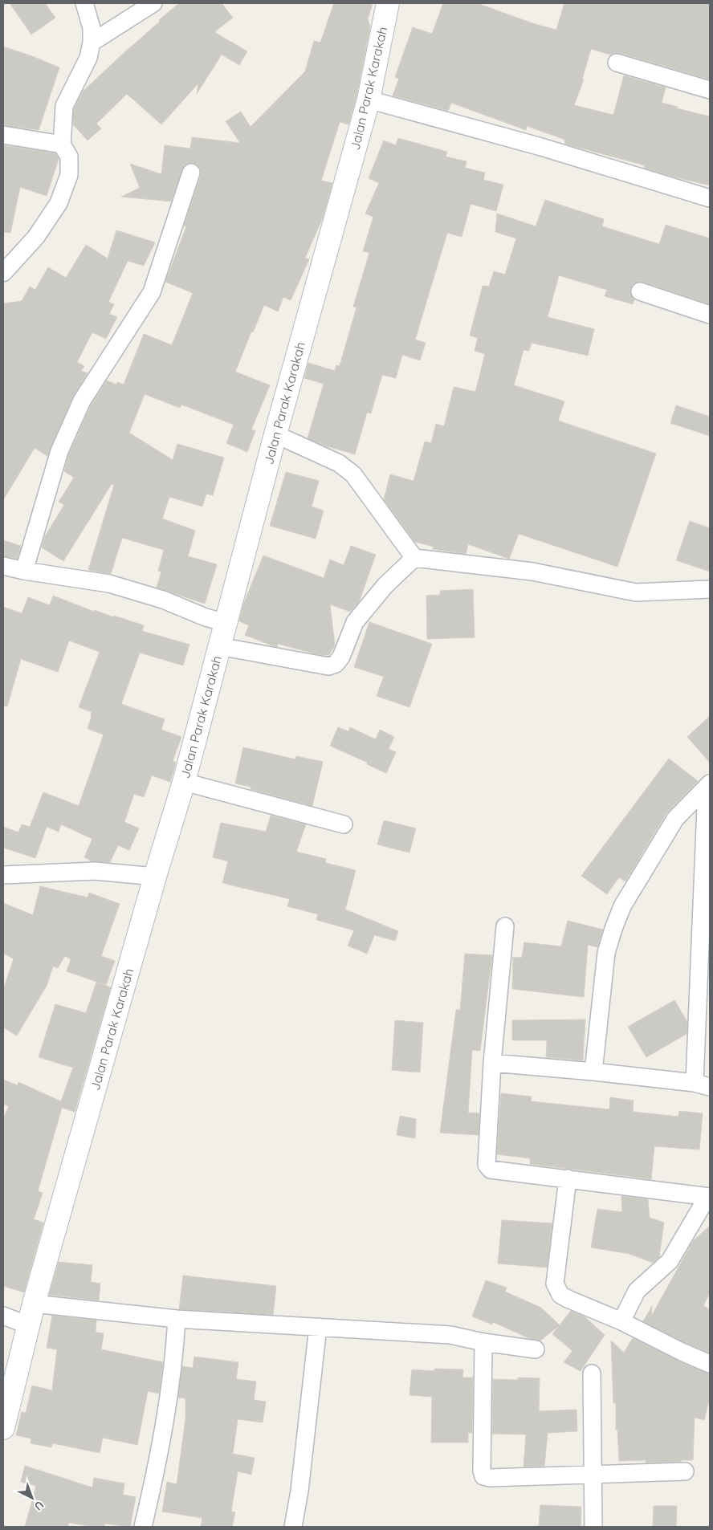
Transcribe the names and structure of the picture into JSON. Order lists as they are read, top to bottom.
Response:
{
  "streets": {
    "street": ["Jalan Parak Karakah"]
  },
  "north": "bottom right"
}
